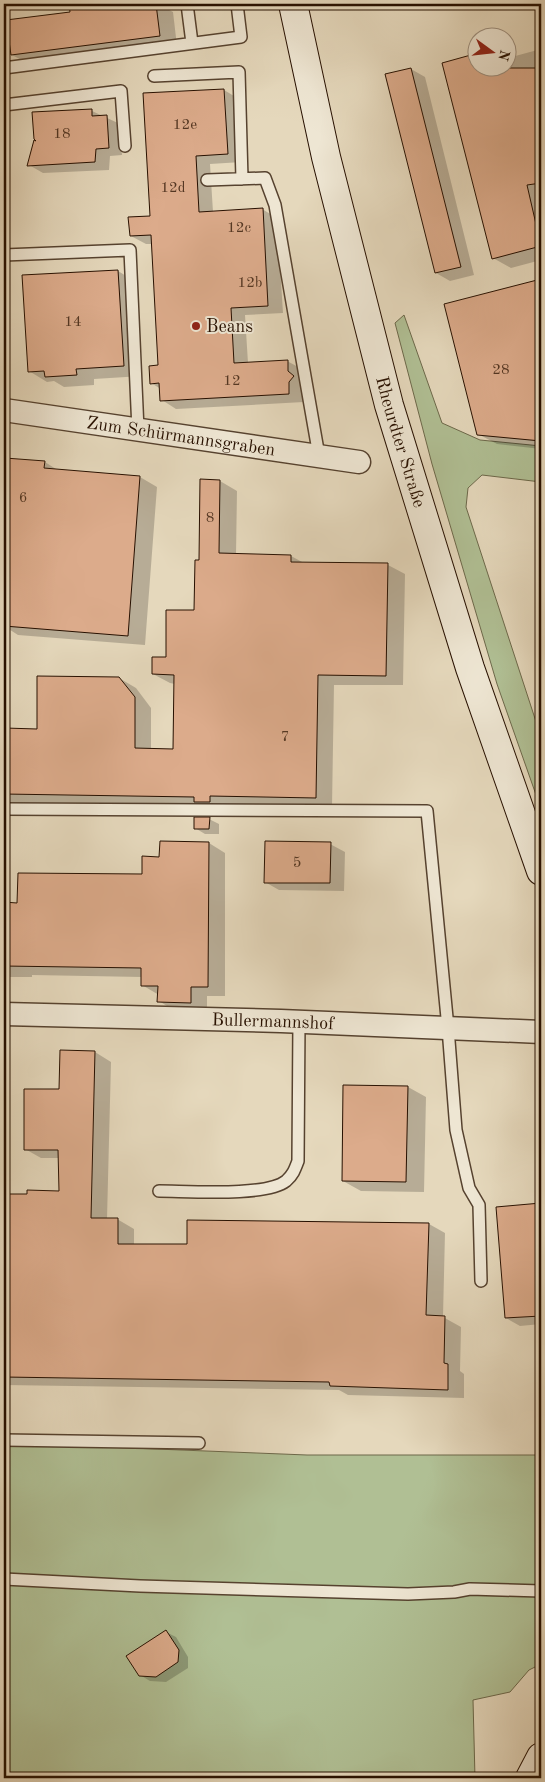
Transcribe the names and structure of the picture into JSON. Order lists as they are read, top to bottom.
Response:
{
  "streets": {
    "main road": ["Rheurdter Straße"],
    "street": ["Zum Schürmannsgraben", "Bullermannshof"]
  },
  "places": ["Beans"],
  "house_numbers": [
    "12e",
    "18",
    "12d",
    "12c",
    "12b",
    "14",
    "28",
    "12",
    "6",
    "8",
    "7",
    "5"
  ],
  "north": "right"
}
